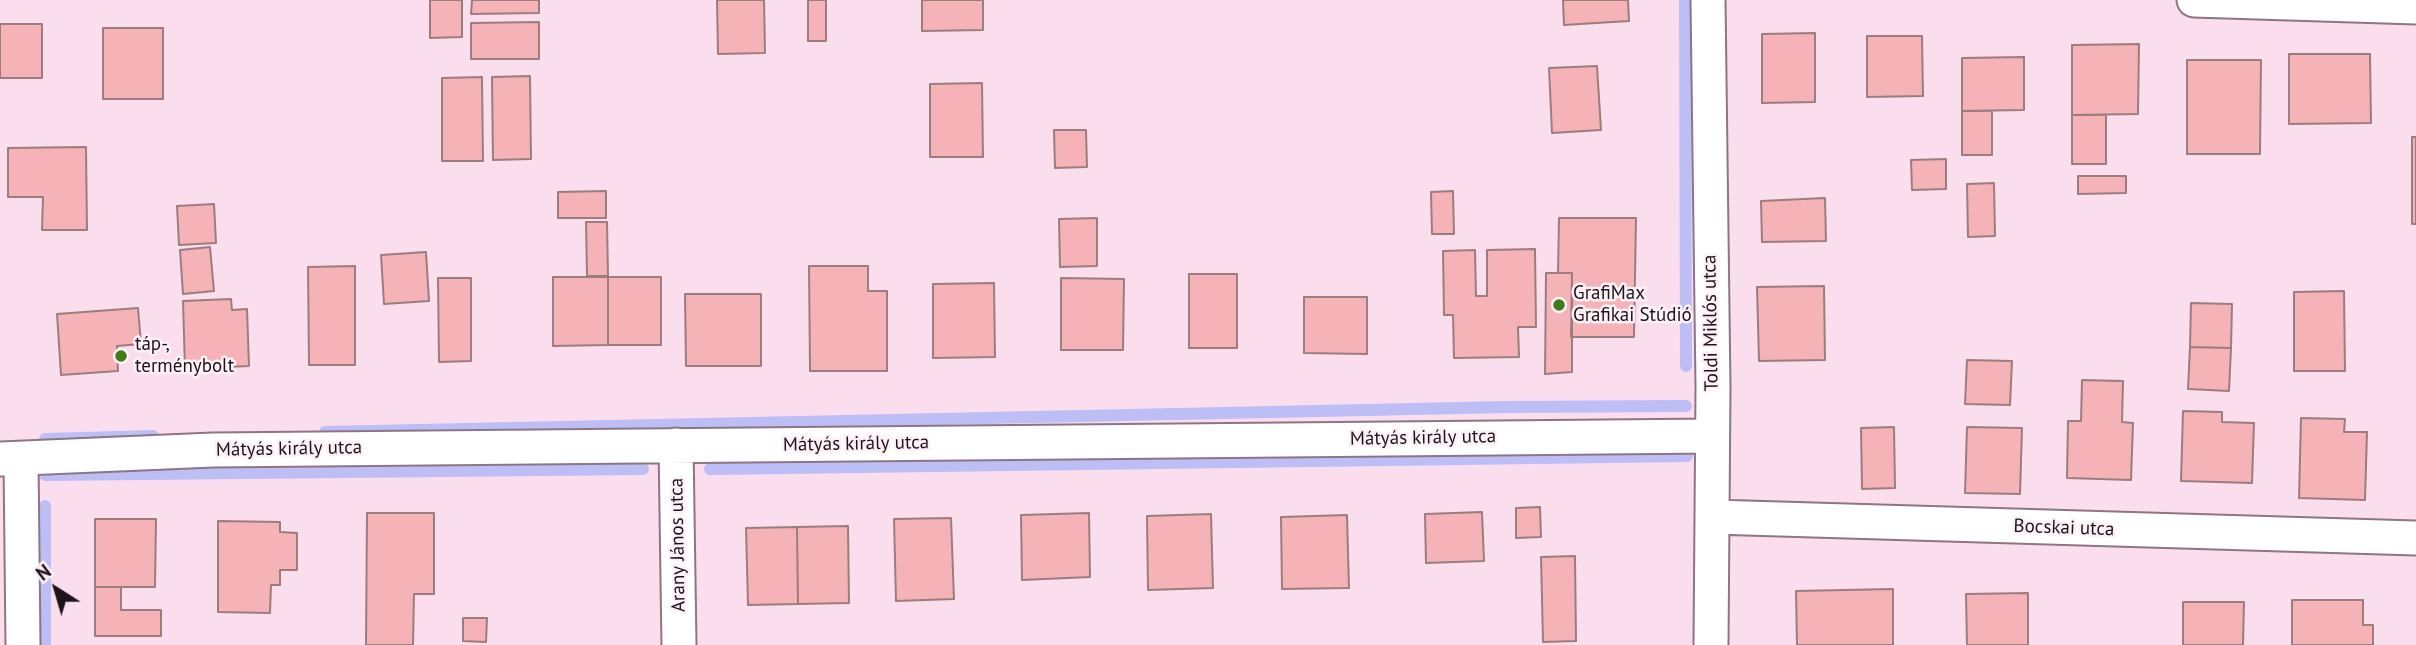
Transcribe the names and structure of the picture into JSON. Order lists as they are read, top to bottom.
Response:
{
  "streets": {
    "street": [
      "Toldi Miklós utca",
      "Mátyás király utca",
      "Bocskai utca",
      "Arany János utca"
    ]
  },
  "crossings": [
    ["Toldi Miklós utca", "Mátyás király utca"],
    ["Toldi Miklós utca", "Bocskai utca"],
    ["Mátyás király utca", "Arany János utca"]
  ],
  "places": ["GrafiMax Grafikai Stúdió", "táp-, terménybolt"],
  "north": "top left"
}
